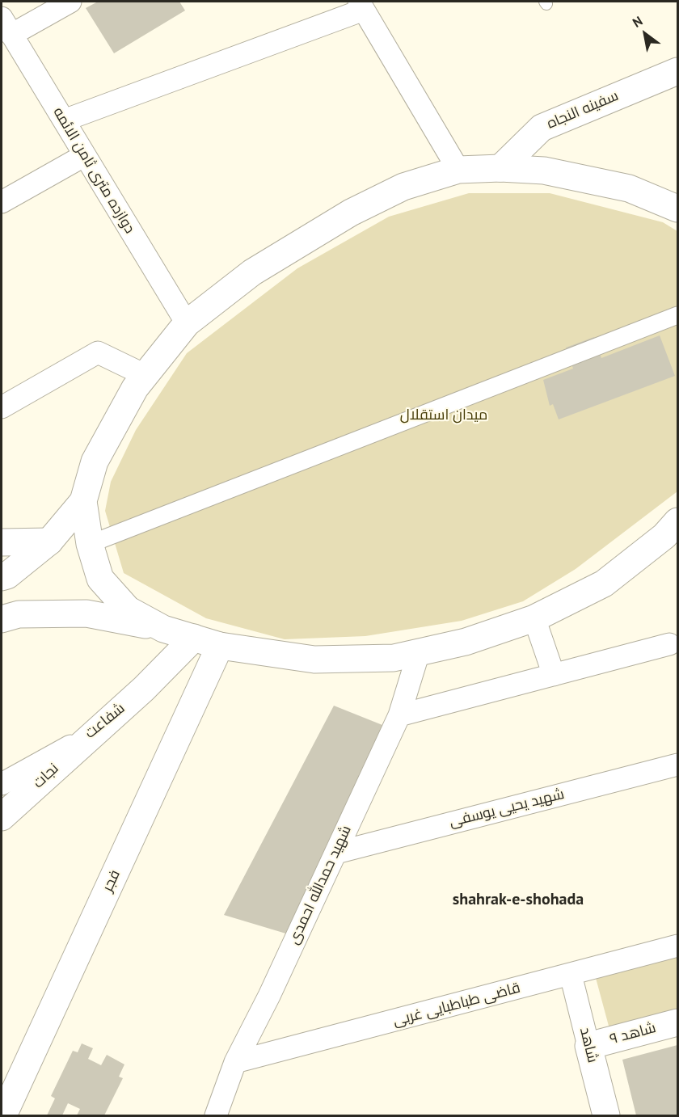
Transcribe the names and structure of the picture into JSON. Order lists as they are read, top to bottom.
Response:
{
  "streets": {
    "main road": [
      "سفینه النجاه",
      "شفاعت",
      "نجات",
      "فجر",
      "شاهد ۹",
      "شاهد"
    ],
    "street": [
      "دوازده متری ثامن الائمه",
      "شهید یحیی یوسفی",
      "شهید حمدالله احمدی",
      "قاضی طباطبایی غربی"
    ]
  },
  "crossings": [
    ["شفاعت", "نجات"],
    ["شهید یحیی یوسفی", "شهید حمدالله احمدی"],
    ["شهید حمدالله احمدی", "قاضی طباطبایی غربی"],
    ["قاضی طباطبایی غربی", "شاهد"],
    ["شاهد ۹", "شاهد"]
  ],
  "districts": ["shahrak-e-shohada"],
  "parks": ["میدان استقلال"],
  "north": "top left"
}
